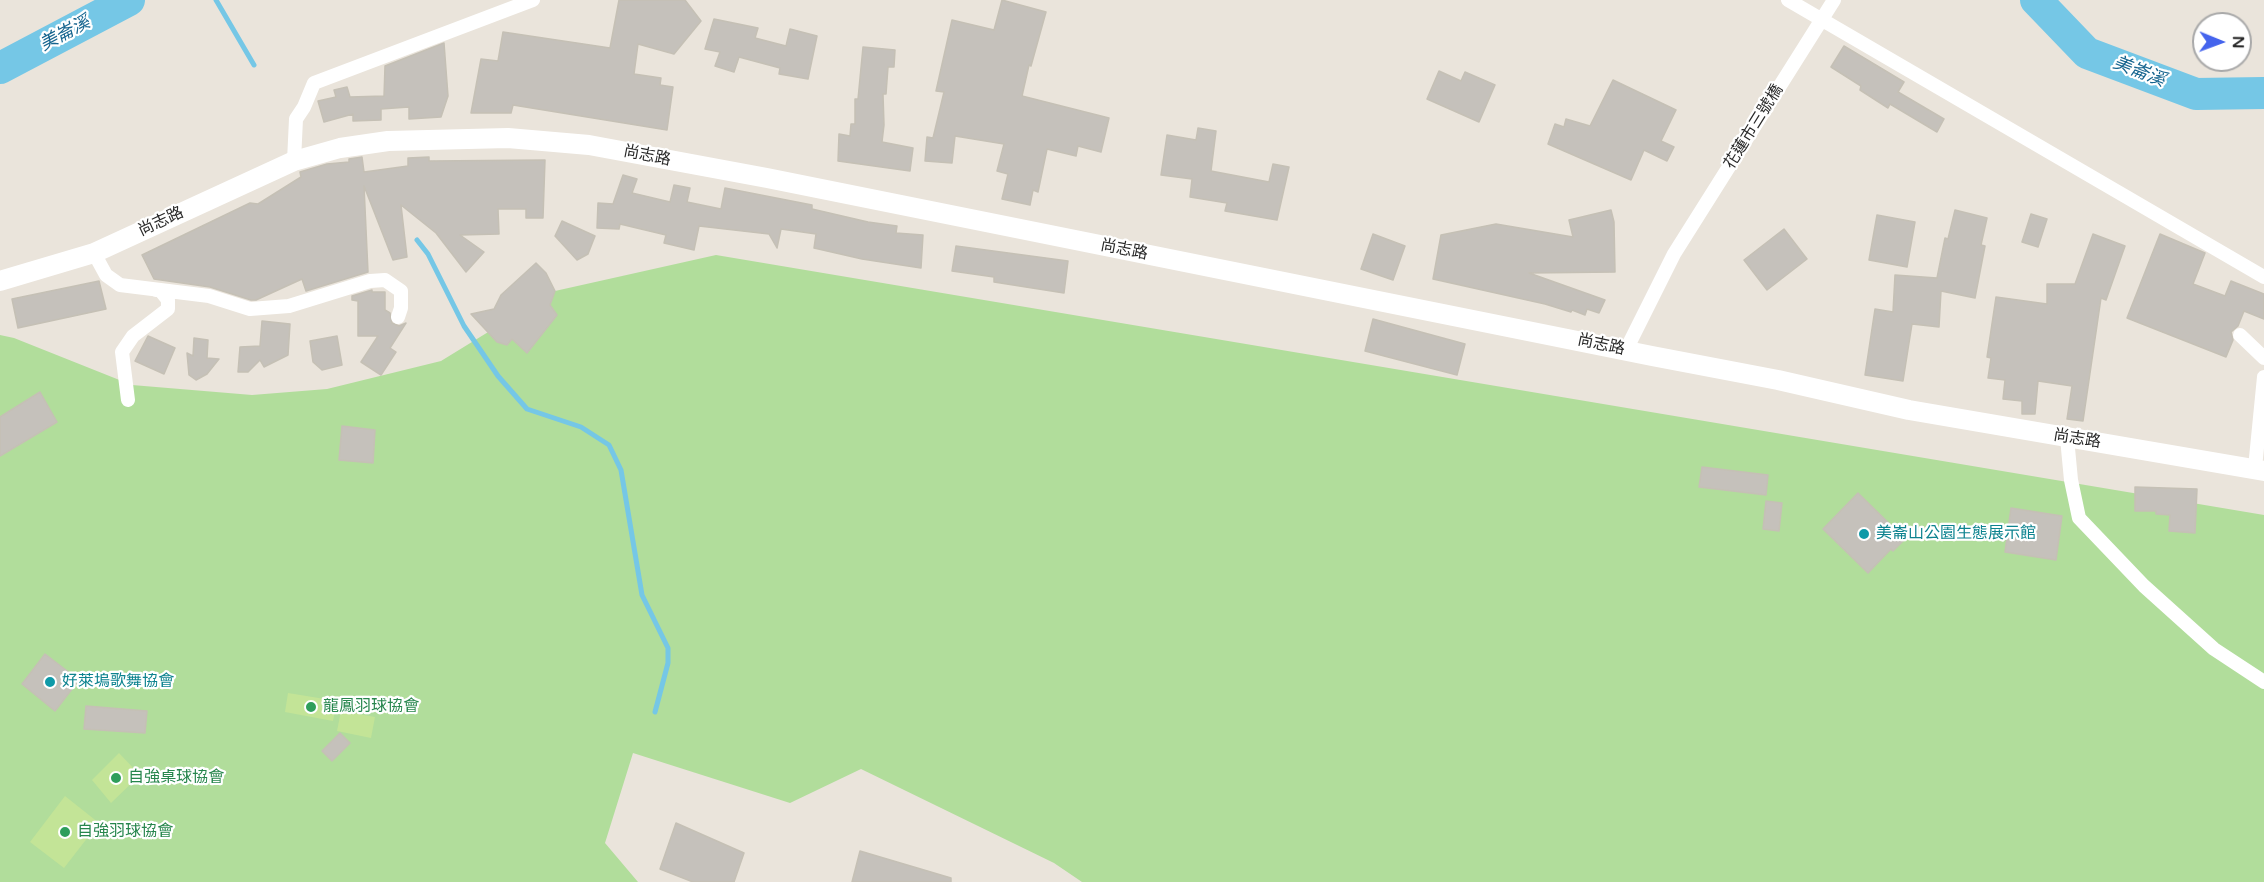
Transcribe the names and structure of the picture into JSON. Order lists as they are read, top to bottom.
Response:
{
  "streets": {
    "street": ["花蓮市三號橋", "尚志路"]
  },
  "crossings": [
    ["花蓮市三號橋", "尚志路"]
  ],
  "water": ["美崙溪"],
  "places": [
    "美崙山公園生態展示館",
    "好萊塢歌舞協會",
    "龍鳳羽球協會",
    "自強桌球協會",
    "自強羽球協會"
  ],
  "north": "right"
}
